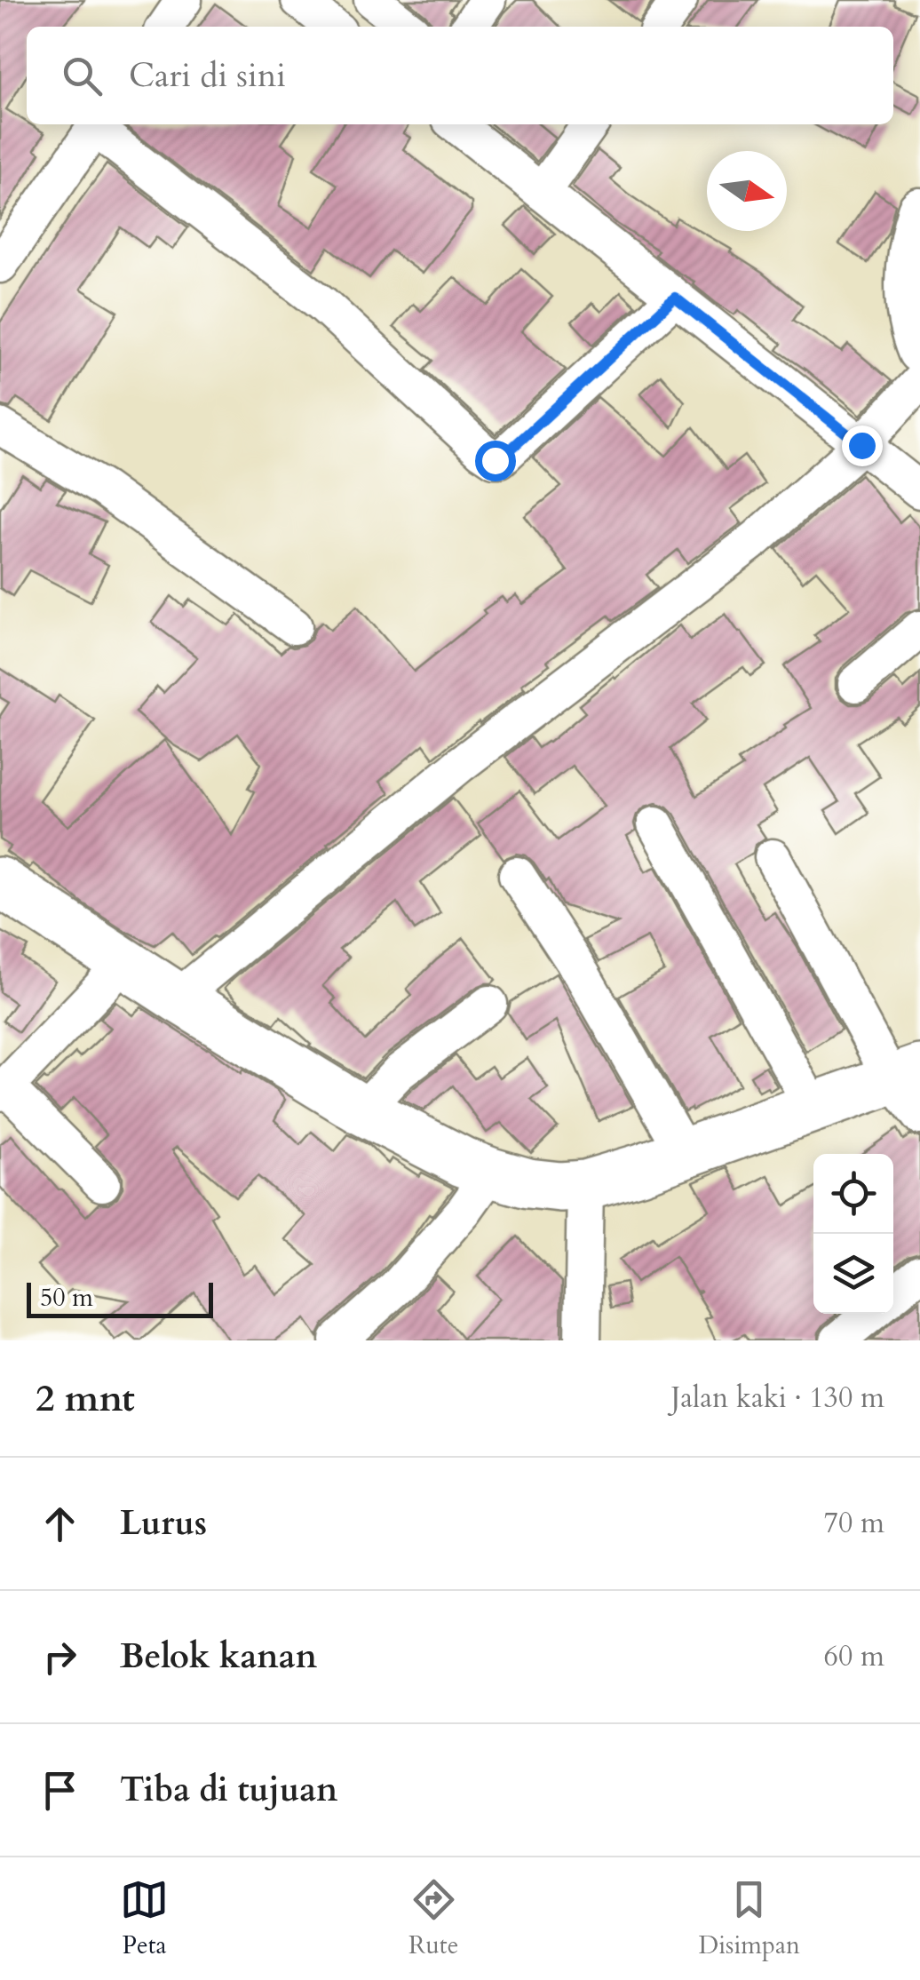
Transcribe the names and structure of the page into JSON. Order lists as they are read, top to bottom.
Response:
{
  "scale_bar": "50 m",
  "north": "right",
  "page": {
    "search": "Cari di sini",
    "scale": "50 m",
    "heading": ["2 mnt", "Jalan kaki · 130 m"],
    "list": [
      ["Lurus", "70 m"],
      ["Belok kanan", "60 m"],
      "Tiba di tujuan"
    ],
    "nav": ["Peta", "Rute", "Disimpan"]
  }
}
